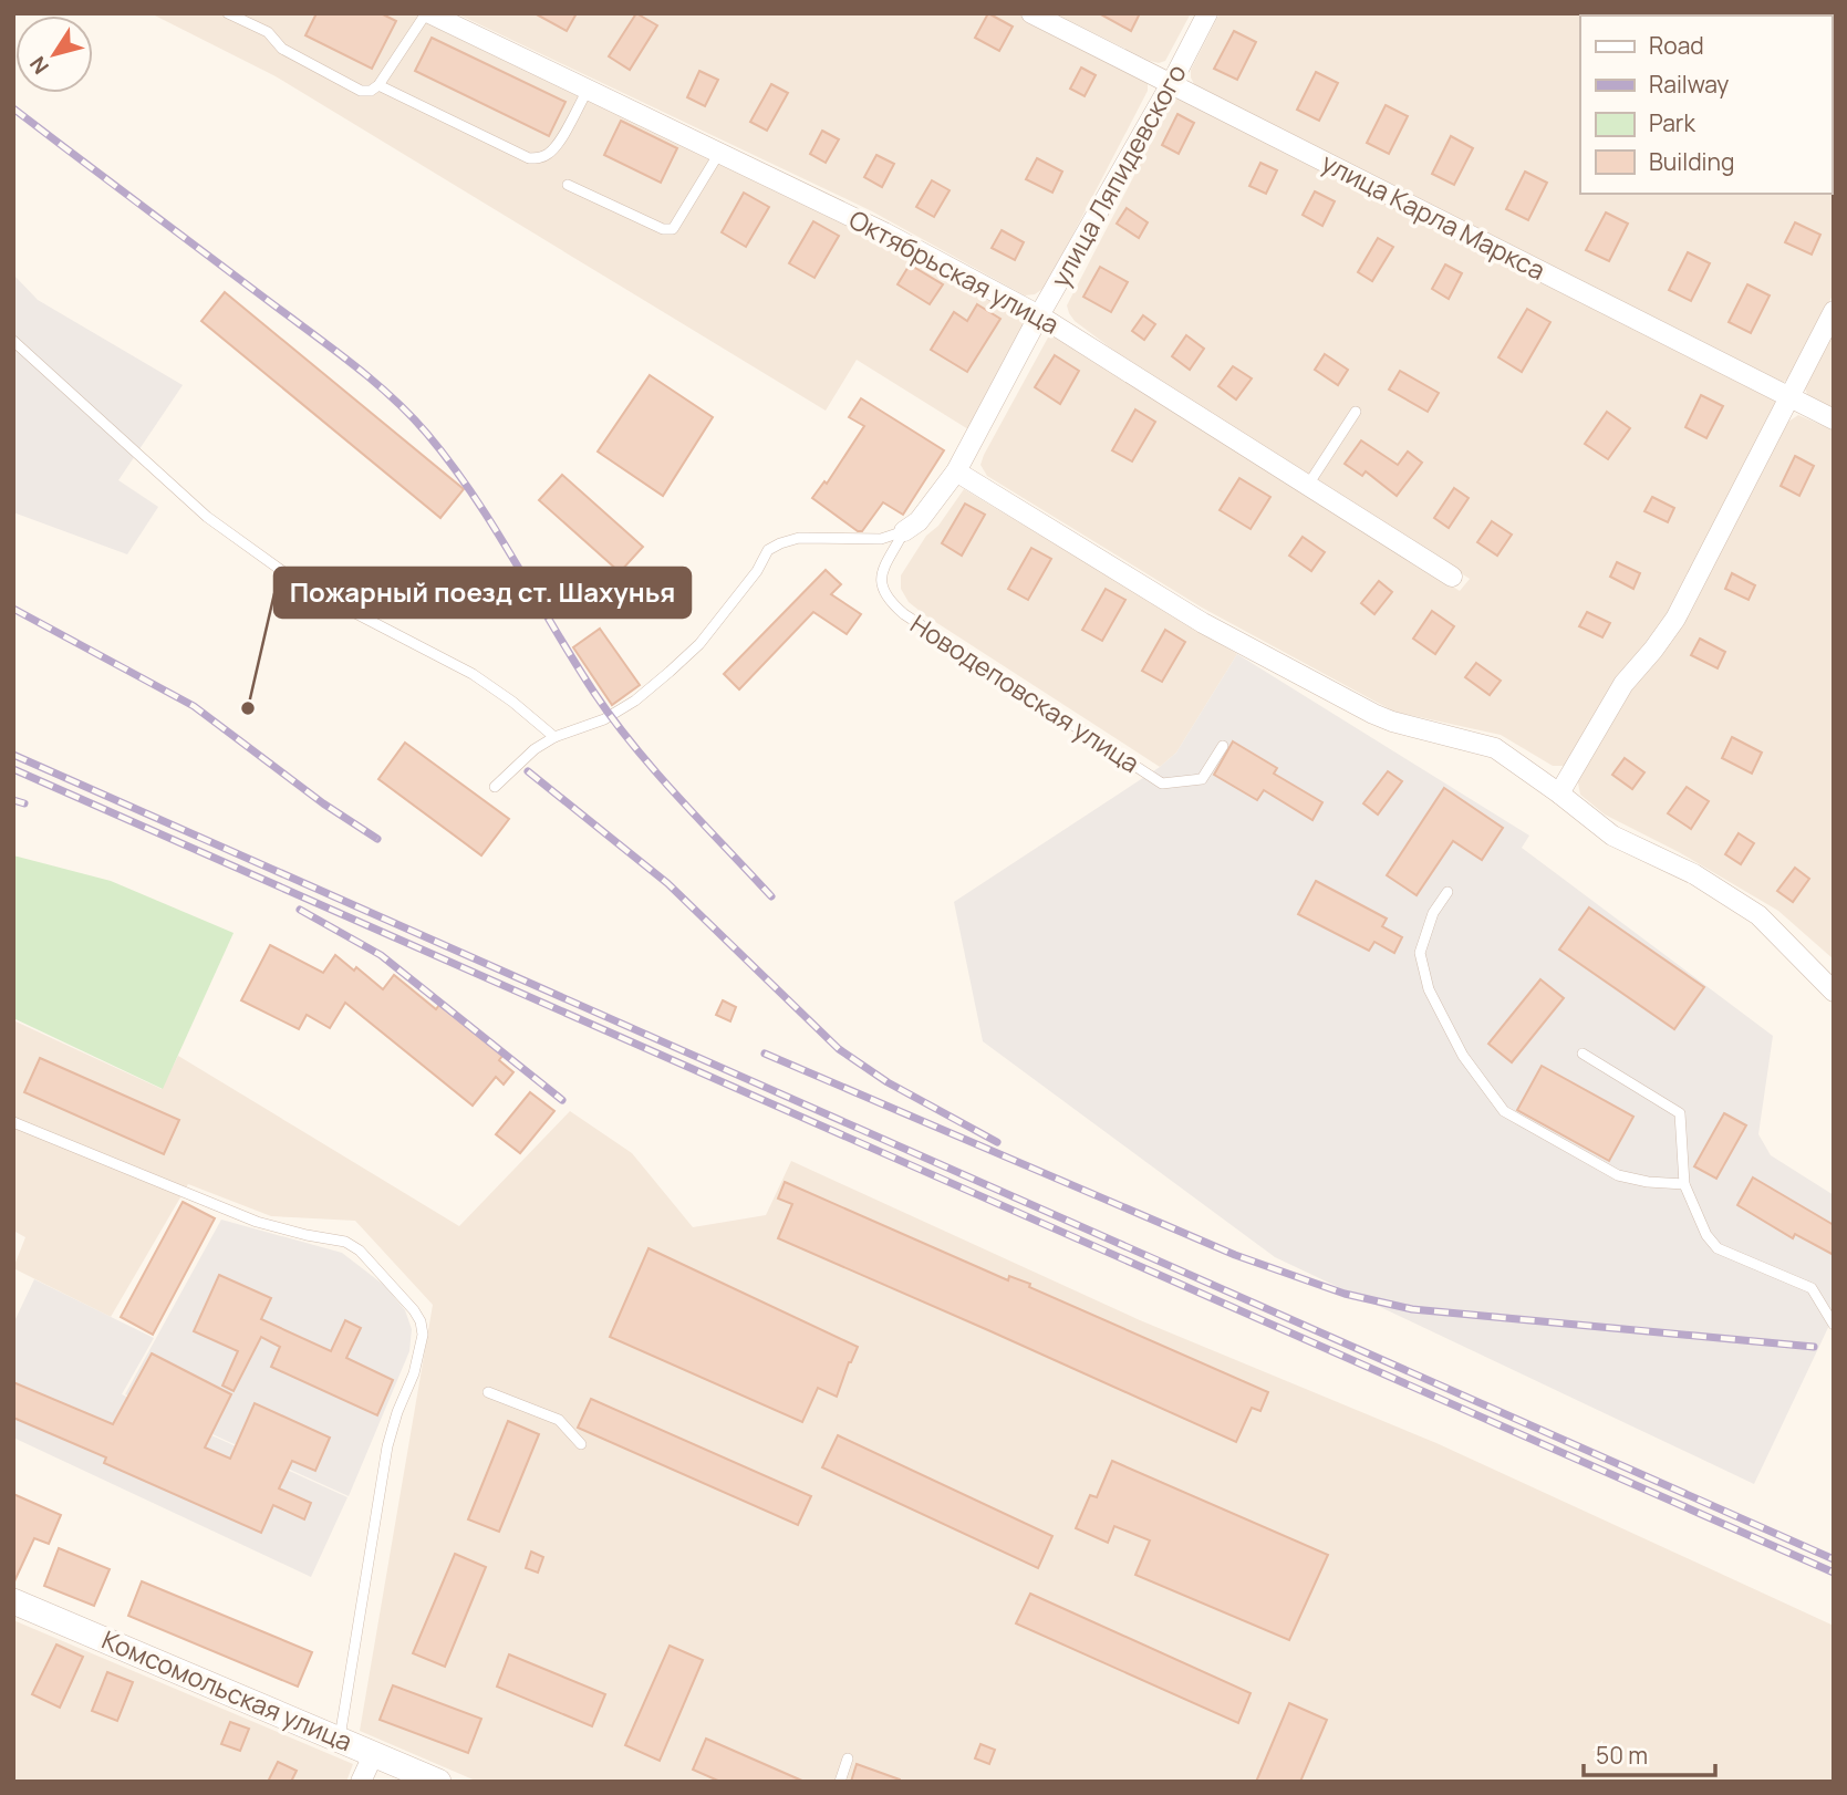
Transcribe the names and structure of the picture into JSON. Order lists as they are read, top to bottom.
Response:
{
  "streets": {
    "street": [
      "улица Ляпидевского",
      "улица Карла Маркса",
      "Октябрьская улица",
      "Комсомольская улица"
    ],
    "lane": ["Новодеповская улица"]
  },
  "crossings": [
    ["улица Ляпидевского", "улица Карла Маркса"],
    ["улица Ляпидевского", "Октябрьская улица"],
    ["улица Ляпидевского", "Новодеповская улица"]
  ],
  "places": ["Пожарный поезд ст. Шахунья"],
  "legend": [
    "Road",
    "Railway",
    "Park",
    "Building"
  ],
  "scale_bar": "50 m",
  "north": "bottom left"
}
